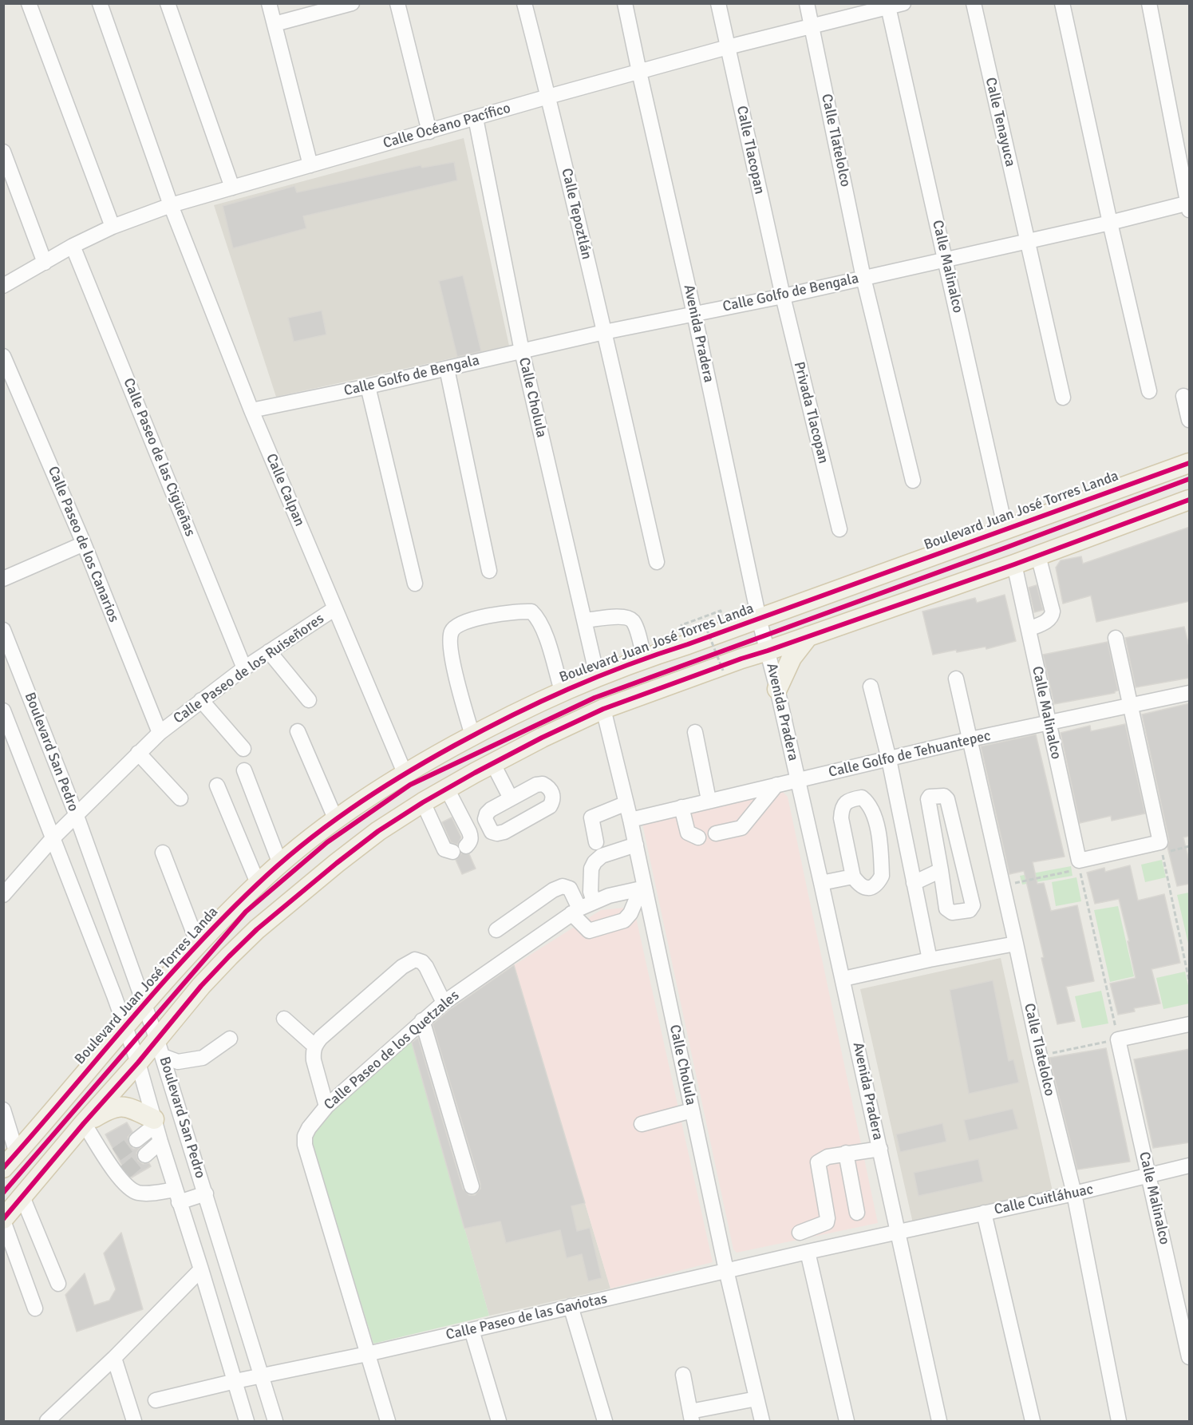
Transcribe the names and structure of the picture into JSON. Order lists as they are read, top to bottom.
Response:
{
  "streets": {
    "main road": ["Boulevard Juan José Torres Landa"],
    "street": [
      "Calle Tenayuca",
      "Calle Océano Pacífico",
      "Calle Tlatelolco",
      "Calle Tlacopan",
      "Calle Tepoztlán",
      "Calle Malinalco",
      "Calle Golfo de Bengala",
      "Avenida Pradera",
      "Calle Cholula",
      "Privada Tlacopan",
      "Calle Paseo de las Cigüeñas",
      "Calle Calpan",
      "Calle Paseo de los Canarios",
      "Calle Paseo de los Ruiseñores",
      "Boulevard San Pedro",
      "Calle Golfo de Tehuantepec",
      "Calle Paseo de los Quetzales",
      "Calle Cuitláhuac",
      "Calle Paseo de las Gaviotas"
    ]
  },
  "crossings": [
    ["Calle Tenayuca", "Calle Golfo de Bengala"],
    ["Calle Océano Pacífico", "Calle Tlatelolco"],
    ["Calle Océano Pacífico", "Calle Tlacopan"],
    ["Calle Océano Pacífico", "Calle Tepoztlán"],
    ["Calle Océano Pacífico", "Calle Malinalco"],
    ["Calle Océano Pacífico", "Avenida Pradera"],
    ["Calle Océano Pacífico", "Calle Cholula"],
    ["Calle Océano Pacífico", "Calle Paseo de las Cigüeñas"],
    ["Calle Océano Pacífico", "Calle Calpan"],
    ["Calle Tlatelolco", "Calle Golfo de Bengala"],
    ["Calle Tlatelolco", "Calle Golfo de Tehuantepec"],
    ["Calle Tlatelolco", "Calle Cuitláhuac"],
    ["Calle Tlacopan", "Calle Golfo de Bengala"],
    ["Calle Tlacopan", "Privada Tlacopan"],
    ["Calle Tepoztlán", "Calle Golfo de Bengala"],
    ["Calle Malinalco", "Calle Golfo de Bengala"],
    ["Calle Malinalco", "Boulevard Juan José Torres Landa"],
    ["Calle Malinalco", "Calle Golfo de Tehuantepec"],
    ["Calle Malinalco", "Calle Cuitláhuac"],
    ["Calle Golfo de Bengala", "Avenida Pradera"],
    ["Calle Golfo de Bengala", "Calle Cholula"],
    ["Calle Golfo de Bengala", "Privada Tlacopan"],
    ["Calle Golfo de Bengala", "Calle Calpan"],
    ["Avenida Pradera", "Boulevard Juan José Torres Landa"],
    ["Avenida Pradera", "Calle Golfo de Tehuantepec"],
    ["Avenida Pradera", "Calle Cuitláhuac"],
    ["Avenida Pradera", "Calle Paseo de las Gaviotas"],
    ["Calle Cholula", "Boulevard Juan José Torres Landa"],
    ["Calle Cholula", "Calle Golfo de Tehuantepec"],
    ["Calle Cholula", "Calle Paseo de los Quetzales"],
    ["Calle Cholula", "Calle Paseo de las Gaviotas"],
    ["Calle Paseo de las Cigüeñas", "Calle Paseo de los Ruiseñores"],
    ["Calle Calpan", "Boulevard Juan José Torres Landa"],
    ["Calle Calpan", "Calle Paseo de los Ruiseñores"],
    ["Boulevard Juan José Torres Landa", "Boulevard San Pedro"],
    ["Calle Paseo de los Canarios", "Calle Paseo de los Ruiseñores"],
    ["Calle Paseo de los Ruiseñores", "Boulevard San Pedro"],
    ["Boulevard San Pedro", "Calle Paseo de las Gaviotas"],
    ["Calle Paseo de los Quetzales", "Calle Paseo de las Gaviotas"],
    ["Calle Cuitláhuac", "Calle Paseo de las Gaviotas"]
  ]
}
